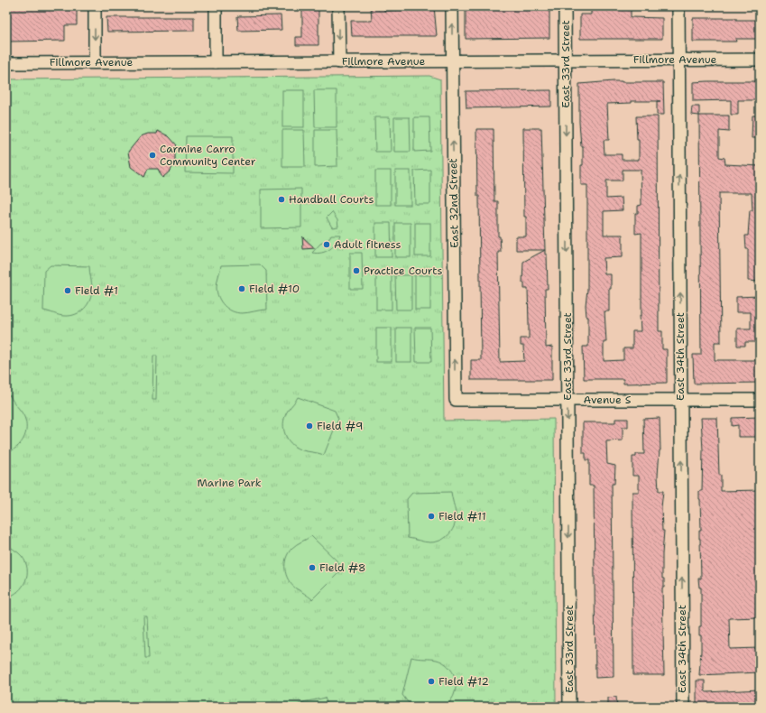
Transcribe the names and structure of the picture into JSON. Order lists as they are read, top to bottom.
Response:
{
  "streets": {
    "street": [
      "Fillmore Avenue",
      "East 33rd Street",
      "East 32nd Street",
      "East 34th Street",
      "Avenue S"
    ]
  },
  "crossings": [
    ["Fillmore Avenue", "East 33rd Street"],
    ["Fillmore Avenue", "East 32nd Street"],
    ["Fillmore Avenue", "East 34th Street"],
    ["East 33rd Street", "Avenue S"],
    ["East 32nd Street", "Avenue S"],
    ["East 34th Street", "Avenue S"]
  ],
  "one_way": ["East 33rd Street", "East 32nd Street", "East 34th Street"],
  "parks": ["Marine Park"],
  "places": [
    "Carmine Carro Community Center",
    "Handball Courts",
    "Adult fitness",
    "Practice Courts",
    "Field #10",
    "Field #1",
    "Field #9",
    "Field #11",
    "Field #8",
    "Field #12"
  ]
}
